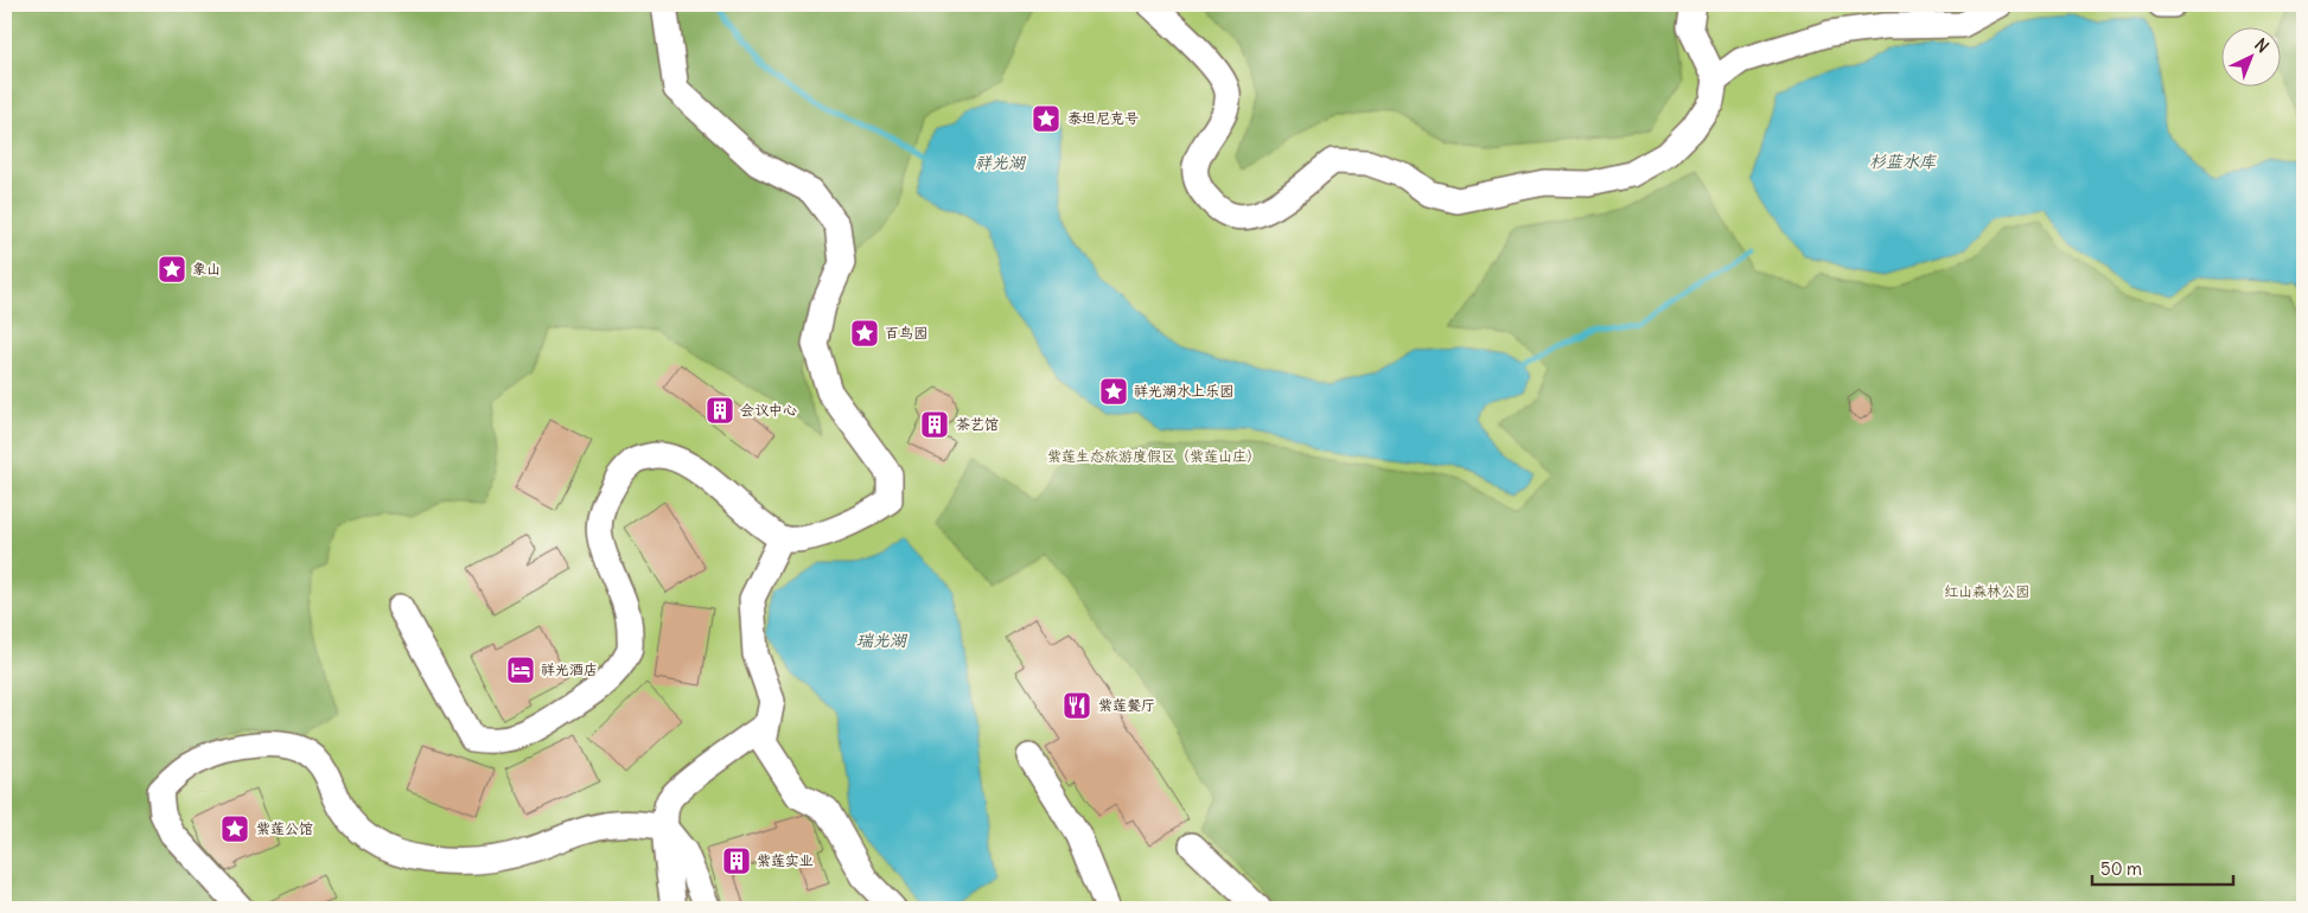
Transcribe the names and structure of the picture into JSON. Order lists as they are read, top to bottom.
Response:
{
  "water": ["杉蓝水库", "祥光湖", "瑞光湖"],
  "parks": ["紫莲生态旅游度假区（紫莲山庄）", "红山森林公园"],
  "places": {
    "place": [
      "泰坦尼克号",
      "象山",
      "百鸟园",
      "祥光湖水上乐园",
      "紫莲公馆"
    ],
    "building": ["会议中心", "茶艺馆", "紫莲实业"],
    "hotel": ["祥光酒店"],
    "restaurant": ["紫莲餐厅"]
  },
  "scale_bar": "50 m",
  "north": "top right"
}
